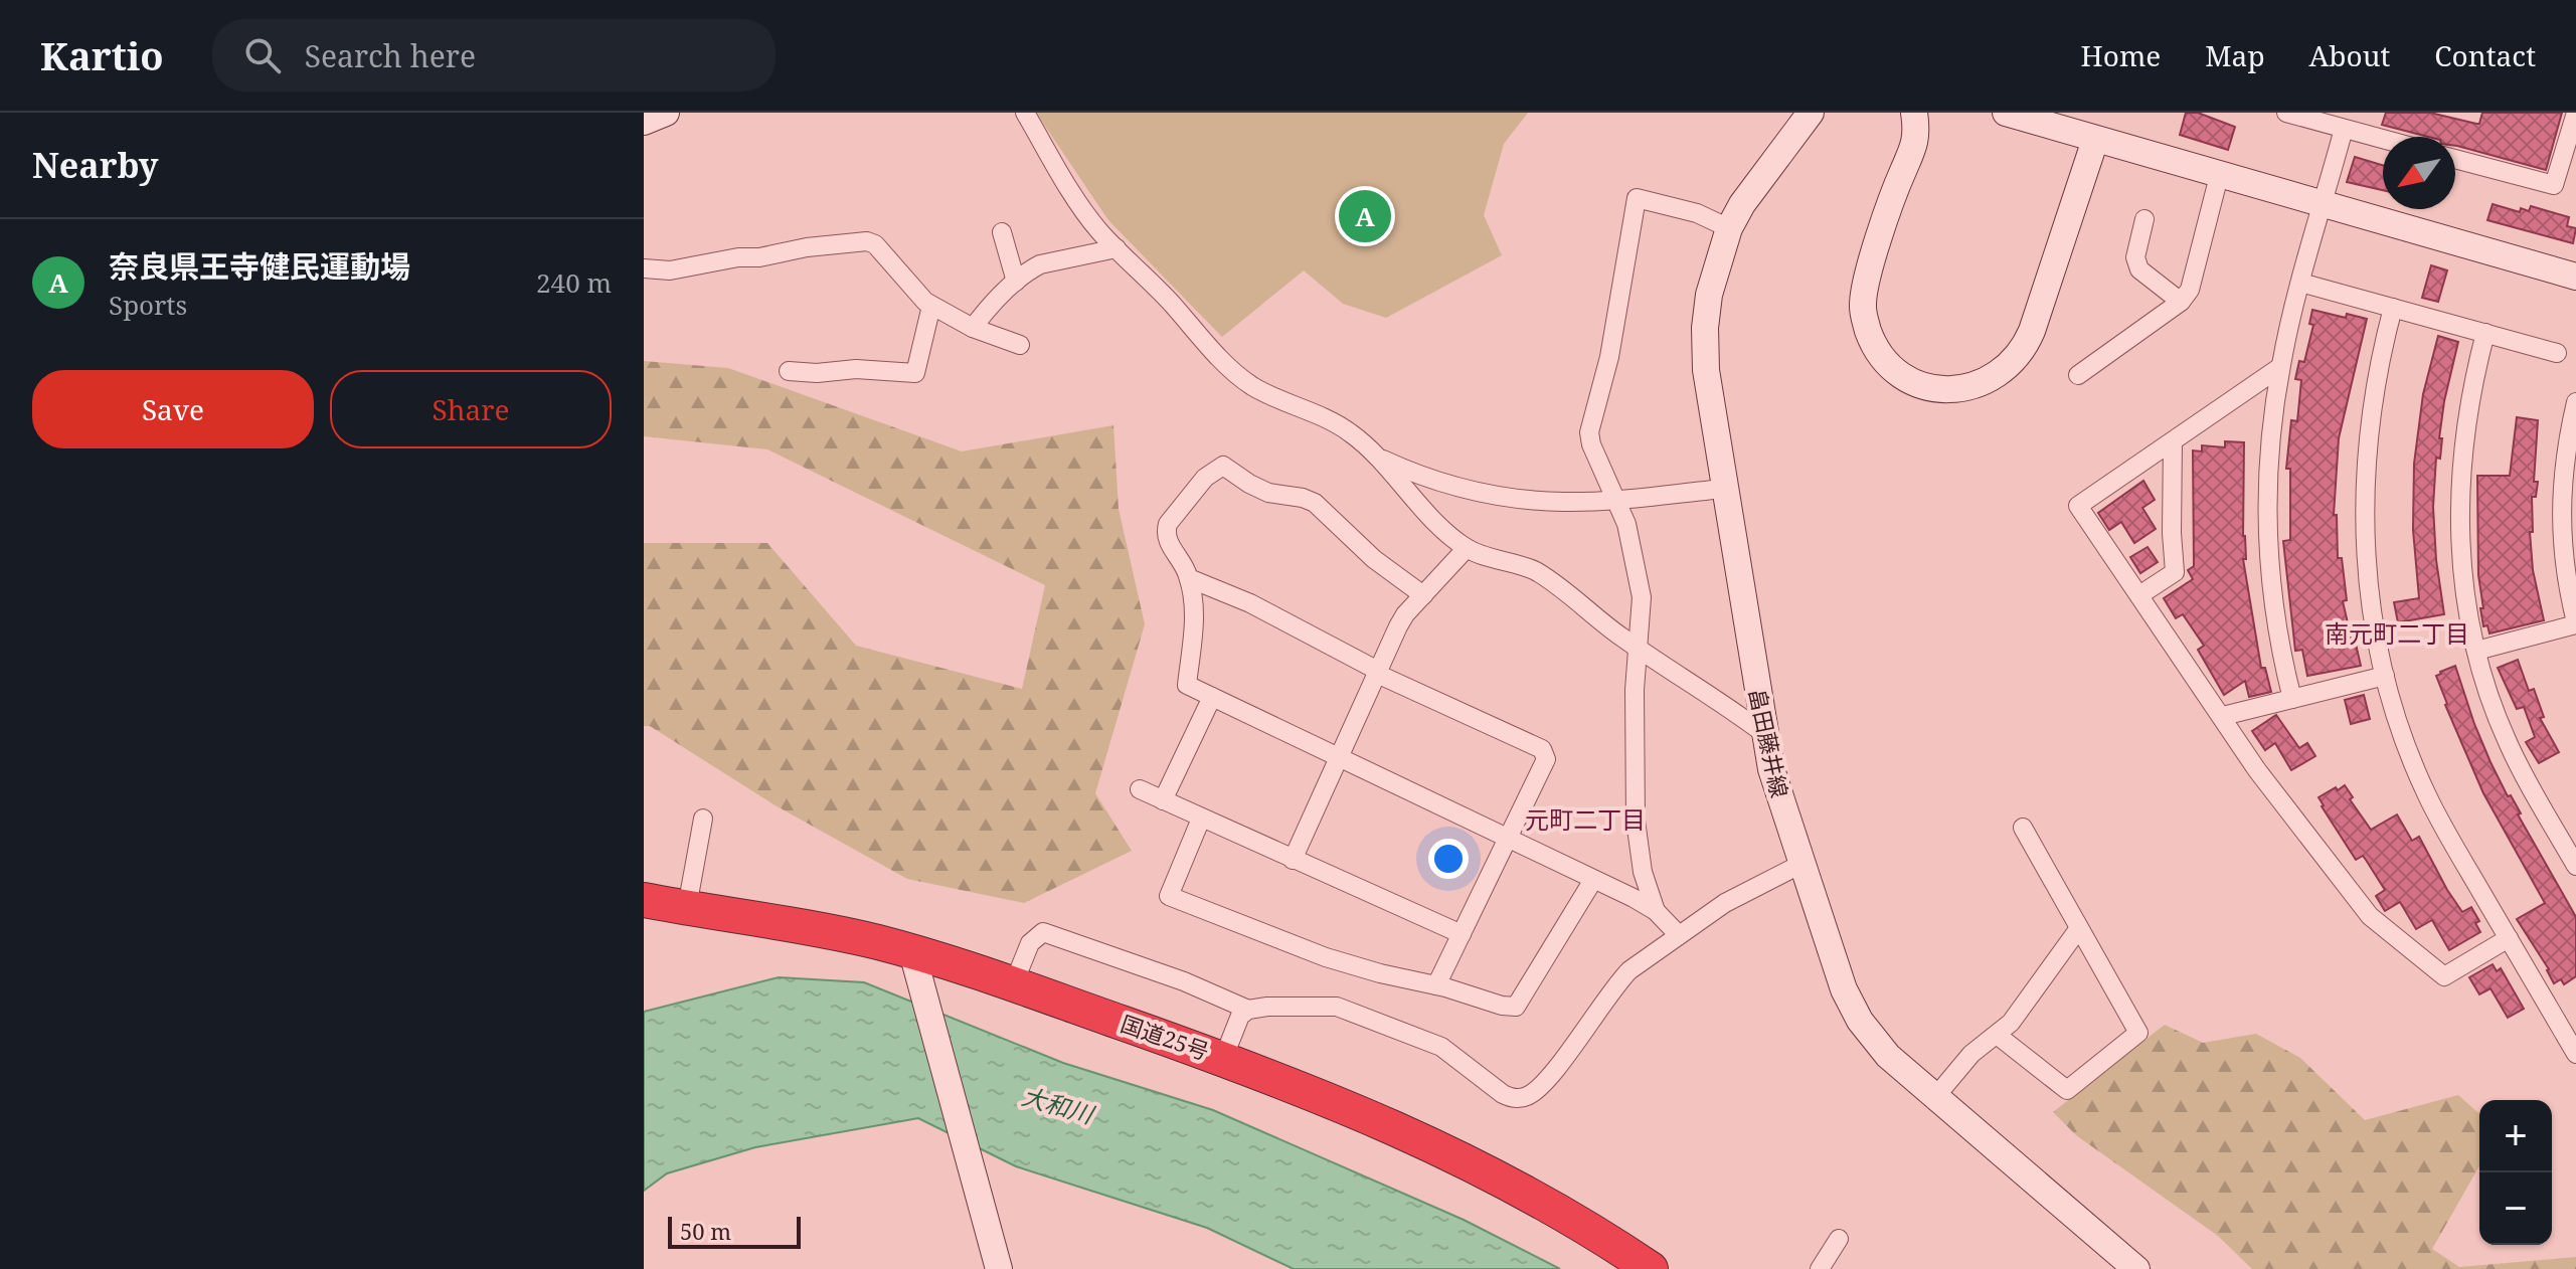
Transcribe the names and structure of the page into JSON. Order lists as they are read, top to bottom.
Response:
{
  "streets": {
    "highway": ["国道25号"],
    "street": ["畠田藤井線"]
  },
  "districts": ["南元町二丁目", "元町二丁目"],
  "water": ["大和川"],
  "scale_bar": "50 m",
  "north": "bottom left",
  "page": {
    "header": "Kartio",
    "search": "Search here",
    "nav": [
      "Home",
      "Map",
      "About",
      "Contact"
    ],
    "heading": "Nearby",
    "pins": "A",
    "list": [
      {
        "mark": "A",
        "name": "奈良県王寺健民運動場",
        "note": "Sports",
        "value": "240 m"
      }
    ],
    "buttons": ["Save", "Share"],
    "map_buttons": ["+", "−"],
    "scale": "50 m"
  }
}
